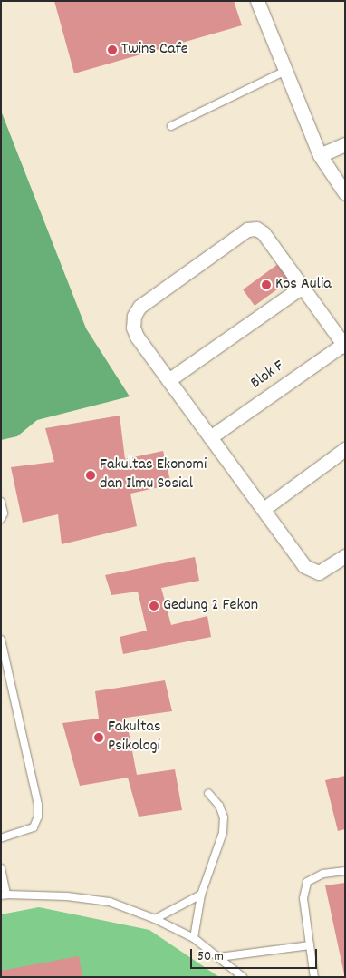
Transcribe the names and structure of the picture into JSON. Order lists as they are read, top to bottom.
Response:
{
  "streets": {
    "street": ["Blok F"]
  },
  "places": [
    "Twins Cafe",
    "Kos Aulia",
    "Fakultas Ekonomi dan Ilmu Sosial",
    "Gedung 2 Fekon",
    "Fakultas Psikologi"
  ],
  "scale_bar": "50 m"
}
